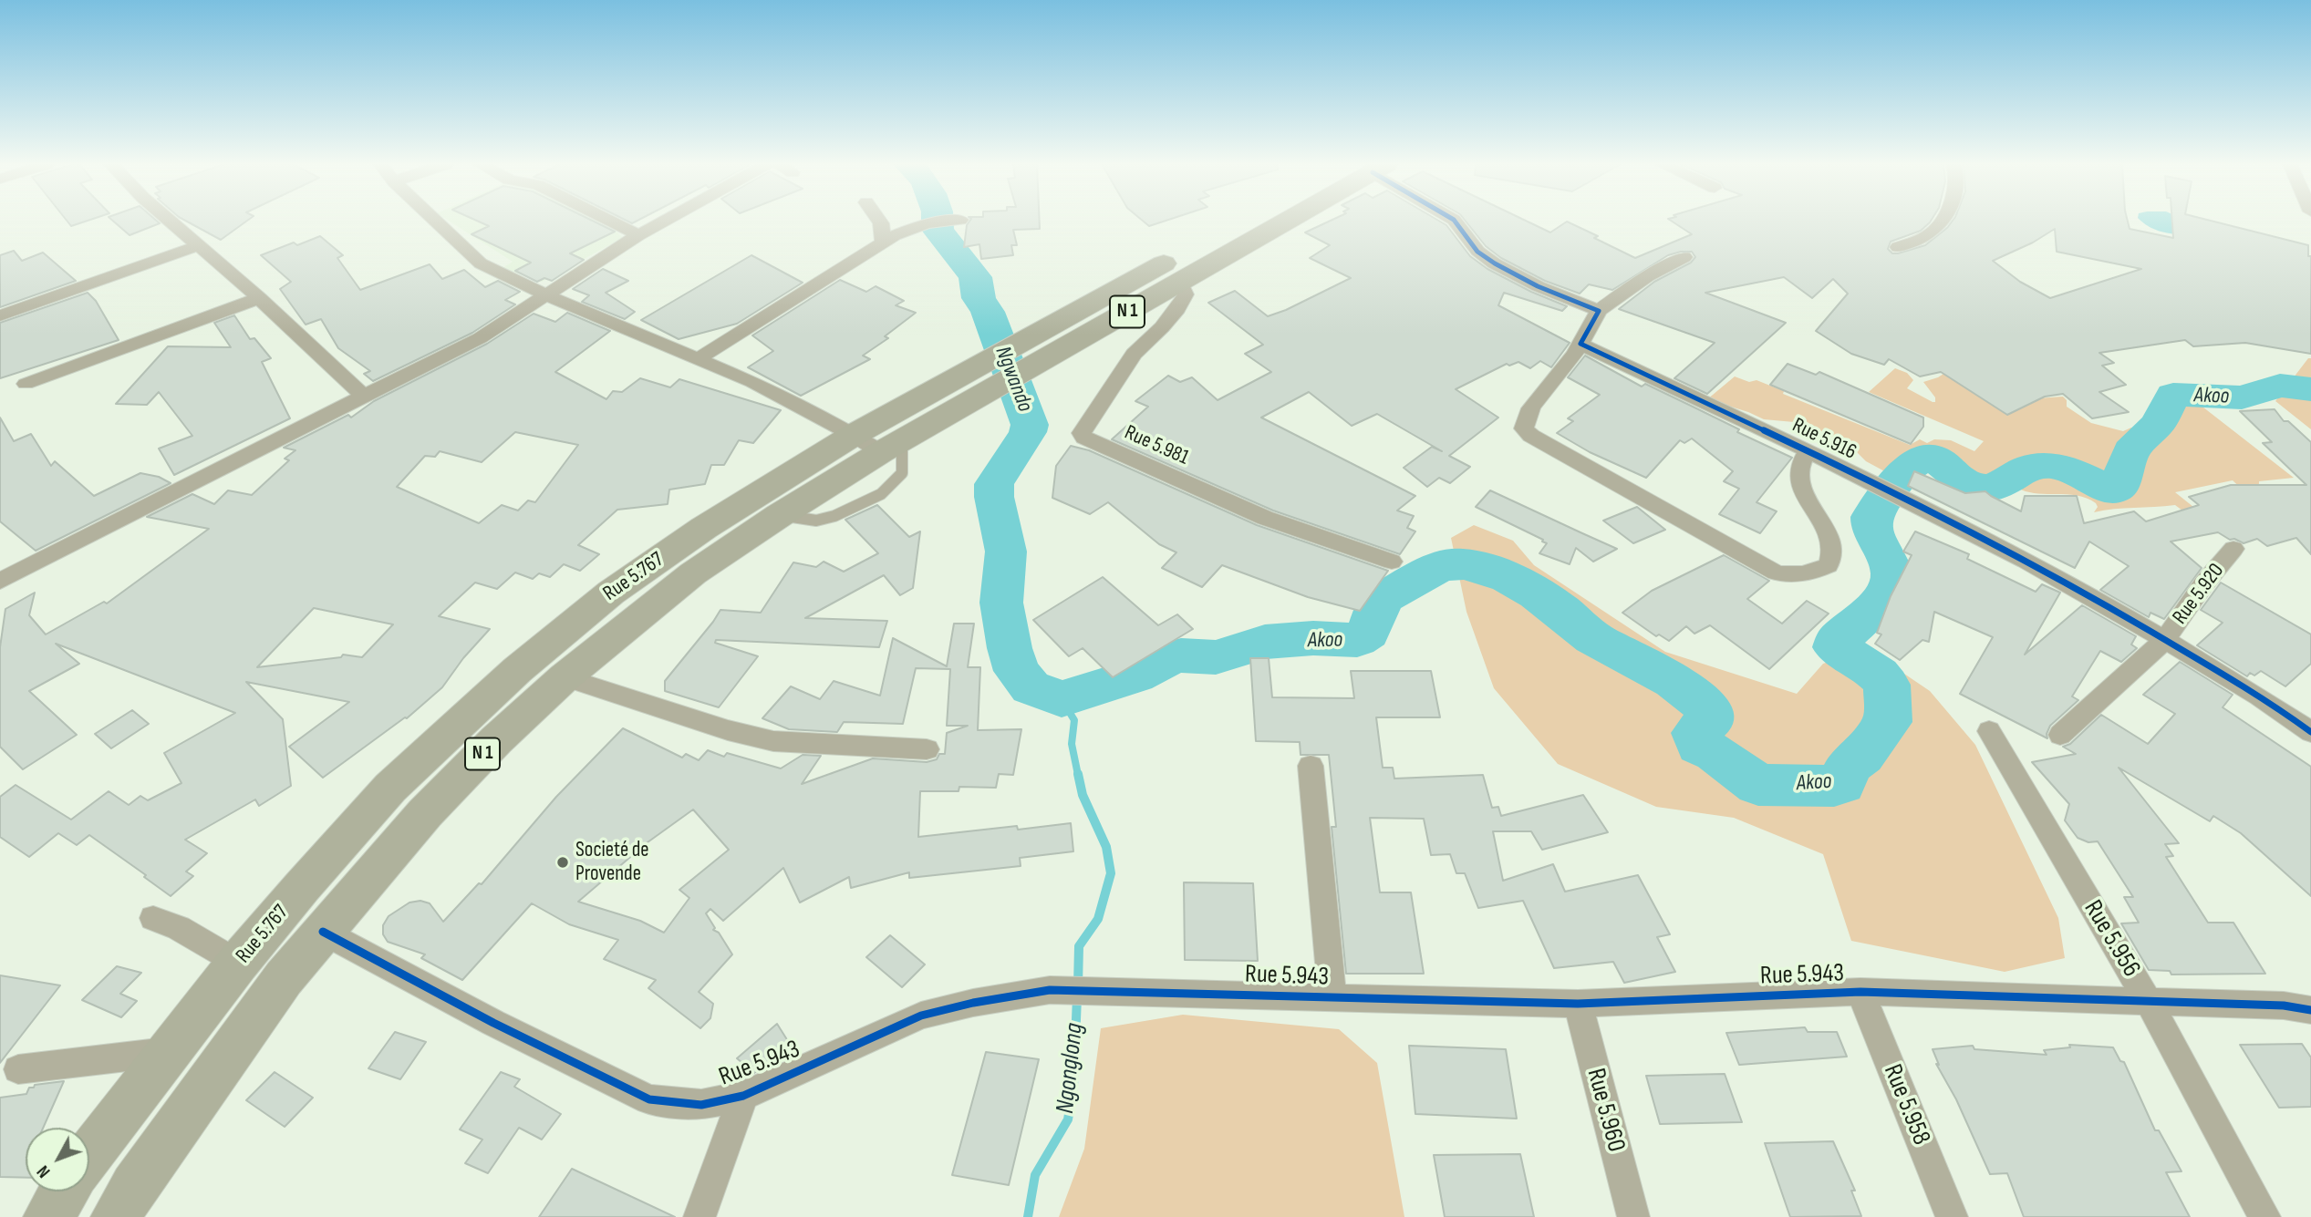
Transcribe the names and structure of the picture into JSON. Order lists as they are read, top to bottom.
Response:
{
  "streets": {
    "highway": ["N 1", "Rue 5.767"],
    "street": [
      "Rue 5.916",
      "Rue 5.981",
      "Rue 5.920",
      "Rue 5.956",
      "Rue 5.943",
      "Rue 5.958",
      "Rue 5.960"
    ]
  },
  "crossings": [
    ["N 1", "Rue 5.981"],
    ["N 1", "Rue 5.767"],
    ["N 1", "Rue 5.943"],
    ["Rue 5.916", "Rue 5.920"],
    ["Rue 5.956", "Rue 5.943"],
    ["Rue 5.943", "Rue 5.958"],
    ["Rue 5.943", "Rue 5.960"]
  ],
  "water": ["Ngwando", "Akoo", "Ngonglong"],
  "places": ["Societé de Provende"],
  "north": "bottom left"
}
